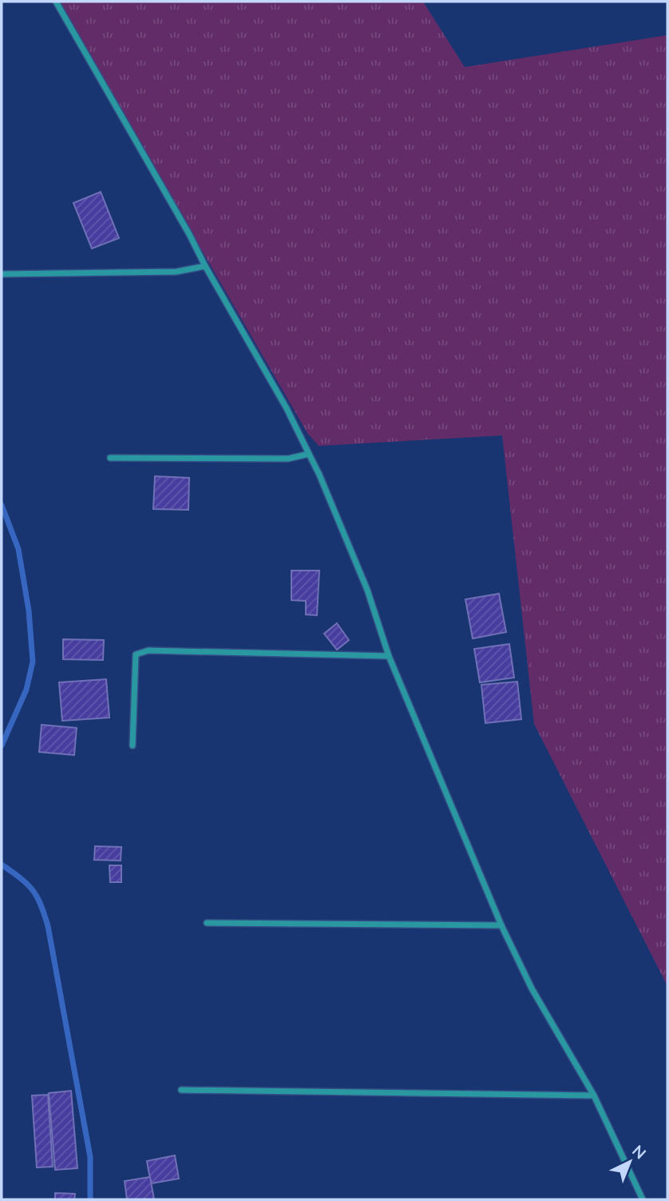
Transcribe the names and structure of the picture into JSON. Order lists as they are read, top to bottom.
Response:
{
  "north": "top right"
}
